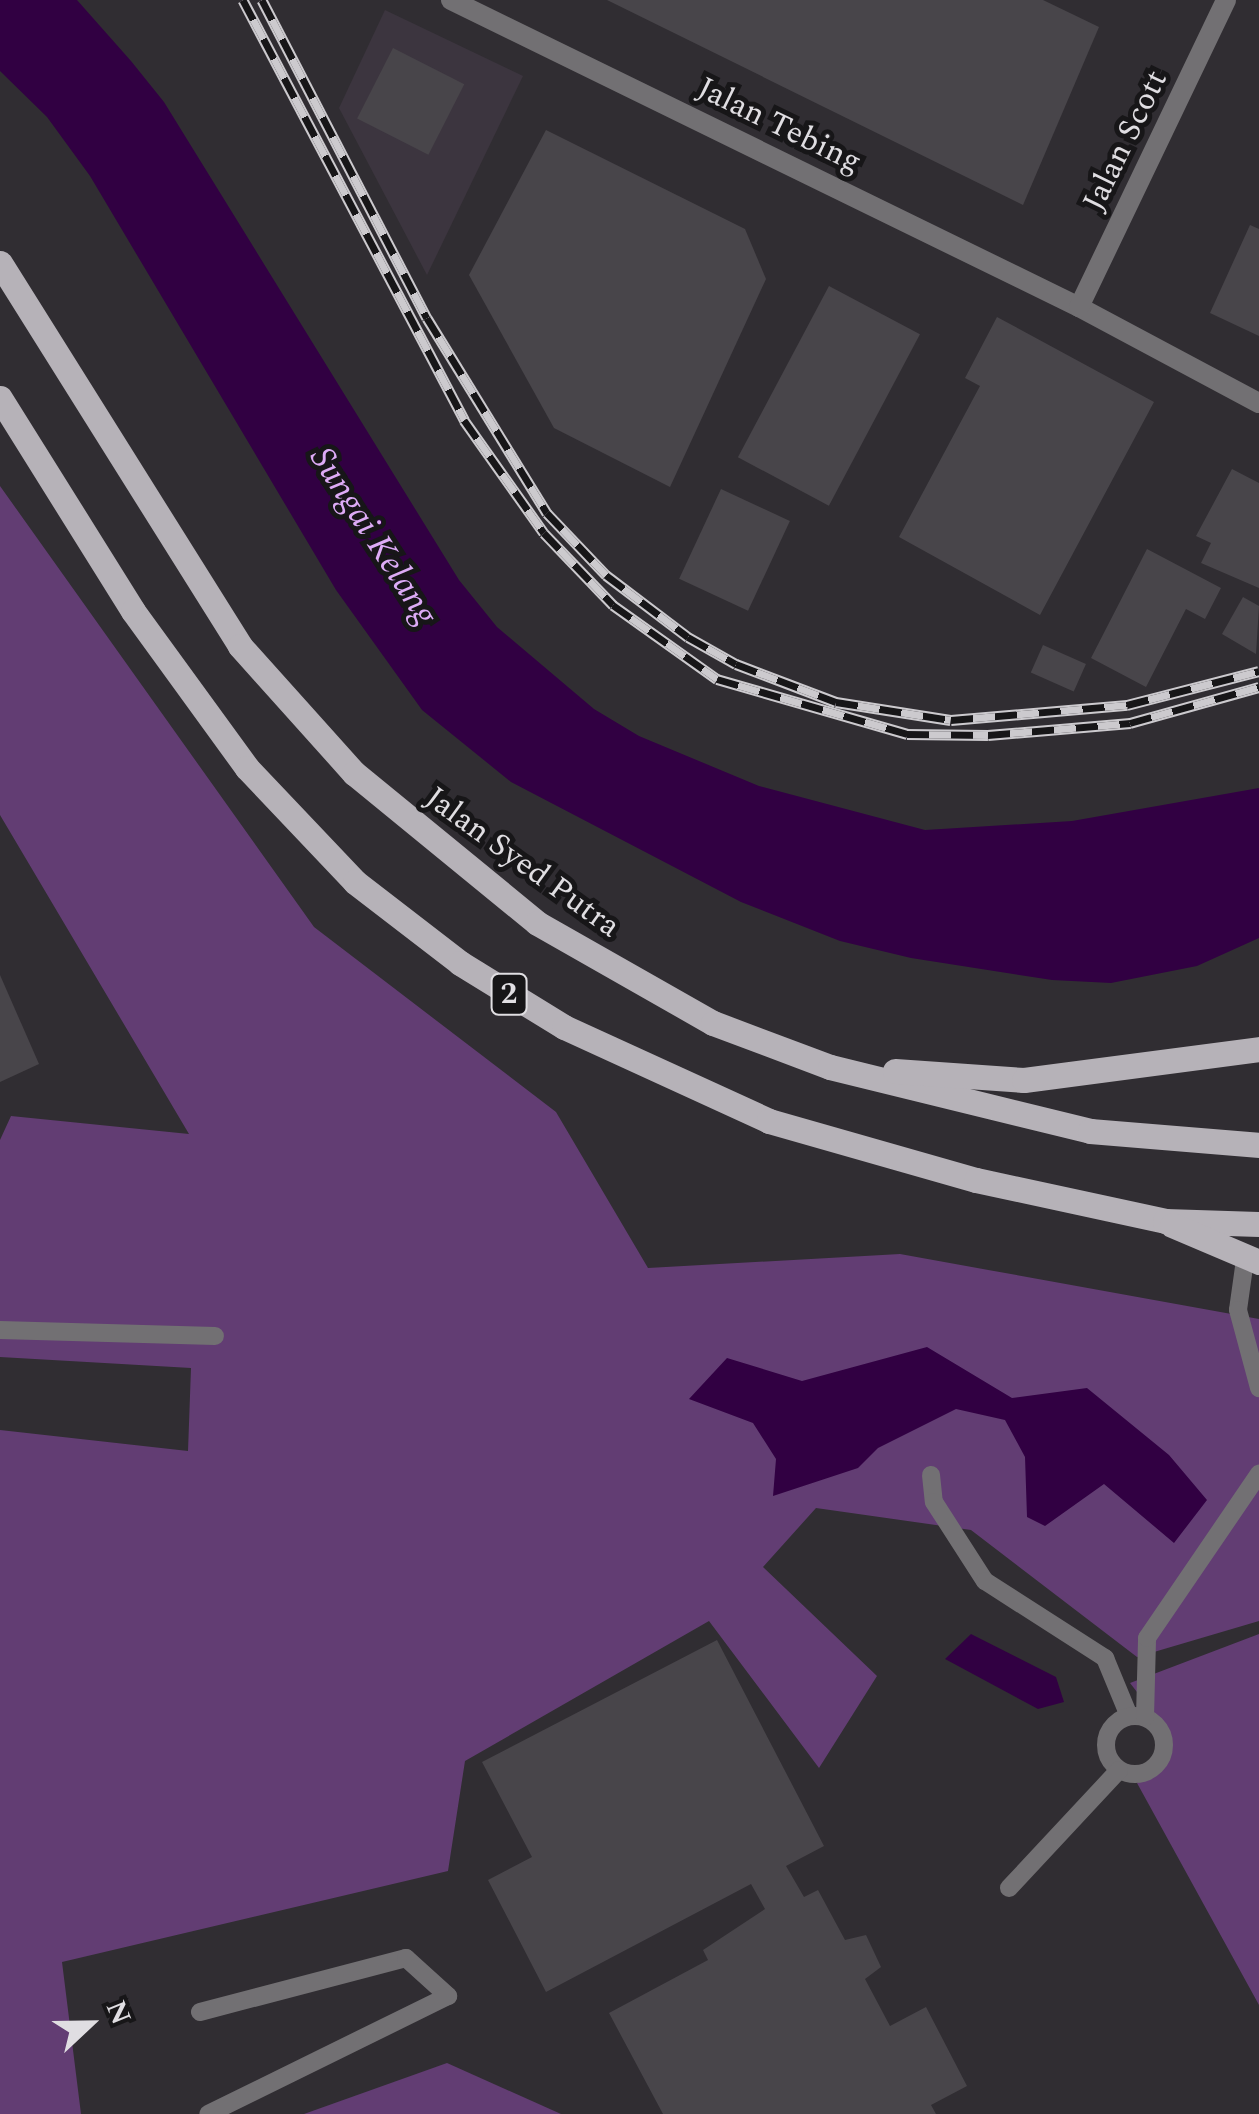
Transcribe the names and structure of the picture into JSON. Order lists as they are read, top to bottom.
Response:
{
  "streets": {
    "main road": ["Jalan Syed Putra", "2"],
    "street": ["Jalan Tebing", "Jalan Scott"]
  },
  "crossings": [
    ["Jalan Tebing", "Jalan Scott"]
  ],
  "water": ["Sungai Kelang"],
  "north": "right"
}
